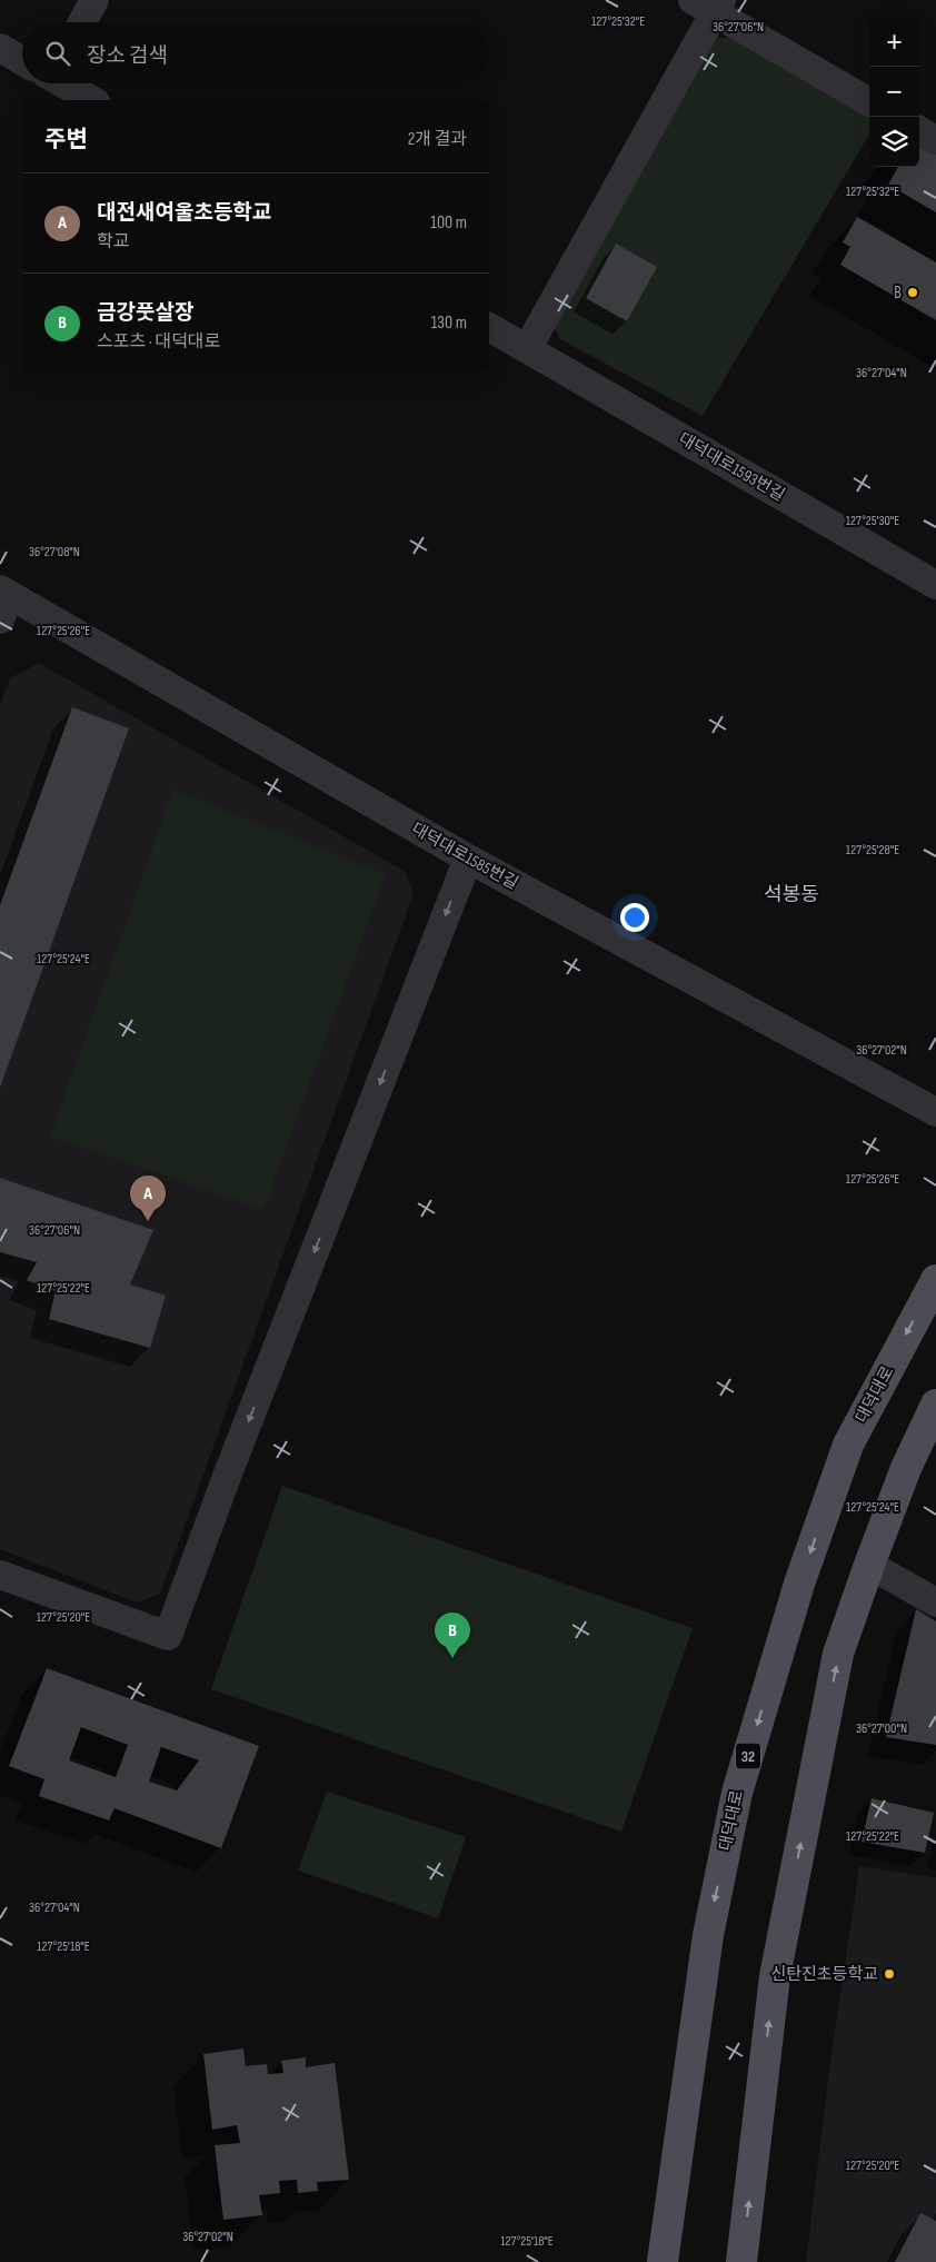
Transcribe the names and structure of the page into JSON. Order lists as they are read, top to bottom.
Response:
{
  "streets": {
    "main road": ["대덕대로", "32"],
    "street": ["대덕대로1593번길", "대덕대로1585번길"]
  },
  "districts": ["석봉동"],
  "places": ["B", "신탄진초등학교"],
  "page": {
    "map_buttons": ["+", "−"],
    "search": "장소 검색",
    "heading": ["주변", "2개 결과"],
    "list": [
      {
        "mark": "A",
        "name": "대전새여울초등학교",
        "note": "학교",
        "value": "100 m"
      },
      {
        "mark": "B",
        "name": "금강풋살장",
        "note": "스포츠 · 대덕대로",
        "value": "130 m"
      }
    ],
    "pins": ["A", "B"]
  },
  "coordinates": [
    "127°25'32\"E",
    "36°27'06\"N",
    "36°27'04\"N",
    "127°25'30\"E",
    "36°27'08\"N",
    "127°25'26\"E",
    "127°25'28\"E",
    "127°25'24\"E",
    "36°27'02\"N",
    "127°25'22\"E",
    "127°25'20\"E",
    "36°27'00\"N",
    "127°25'18\"E"
  ]
}
